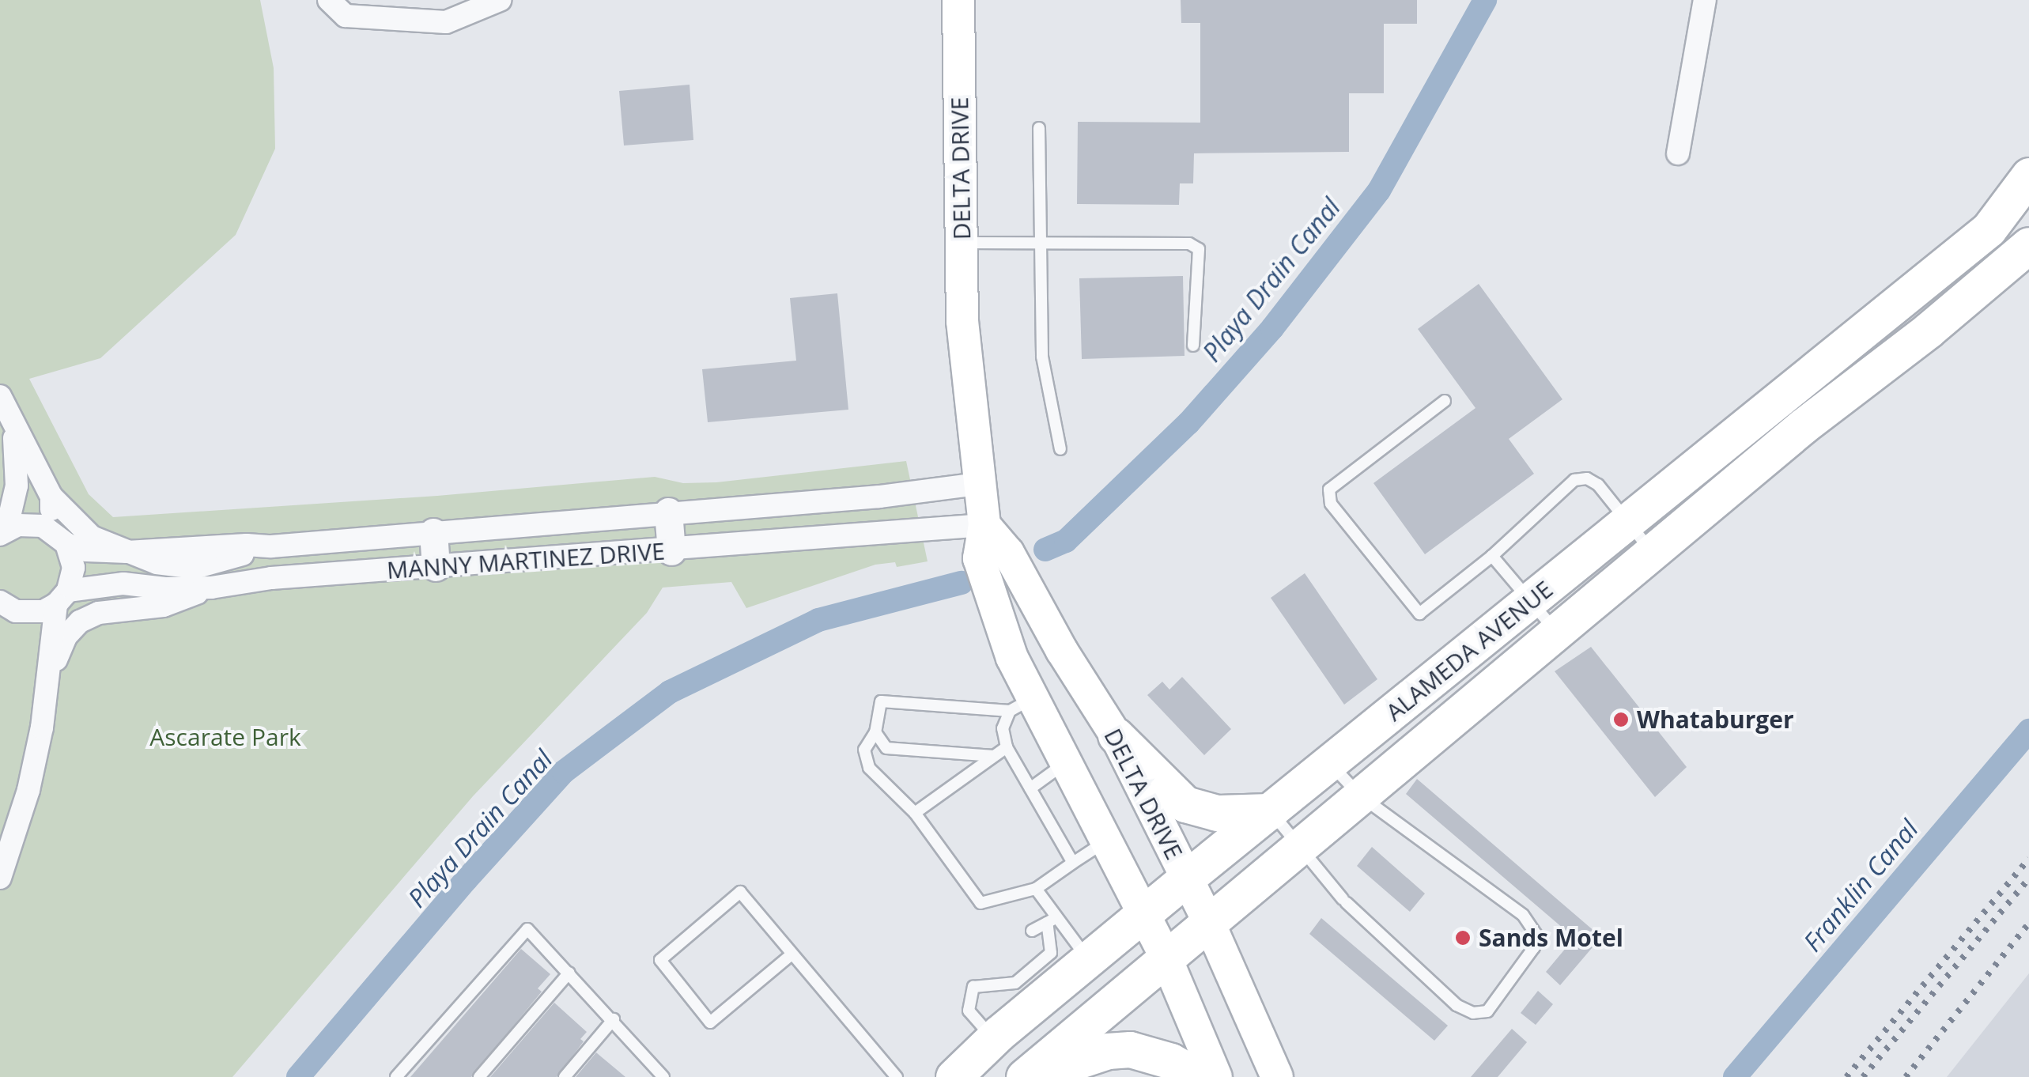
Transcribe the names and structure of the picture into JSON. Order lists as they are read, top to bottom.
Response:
{
  "streets": {
    "main road": ["DELTA DRIVE", "ALAMEDA AVENUE"],
    "street": ["MANNY MARTINEZ DRIVE"]
  },
  "crossings": [
    ["DELTA DRIVE", "MANNY MARTINEZ DRIVE"],
    ["DELTA DRIVE", "ALAMEDA AVENUE"]
  ],
  "water": ["Playa Drain Canal", "Franklin Canal"],
  "parks": ["Ascarate Park"],
  "places": ["Whataburger", "Sands Motel"]
}
